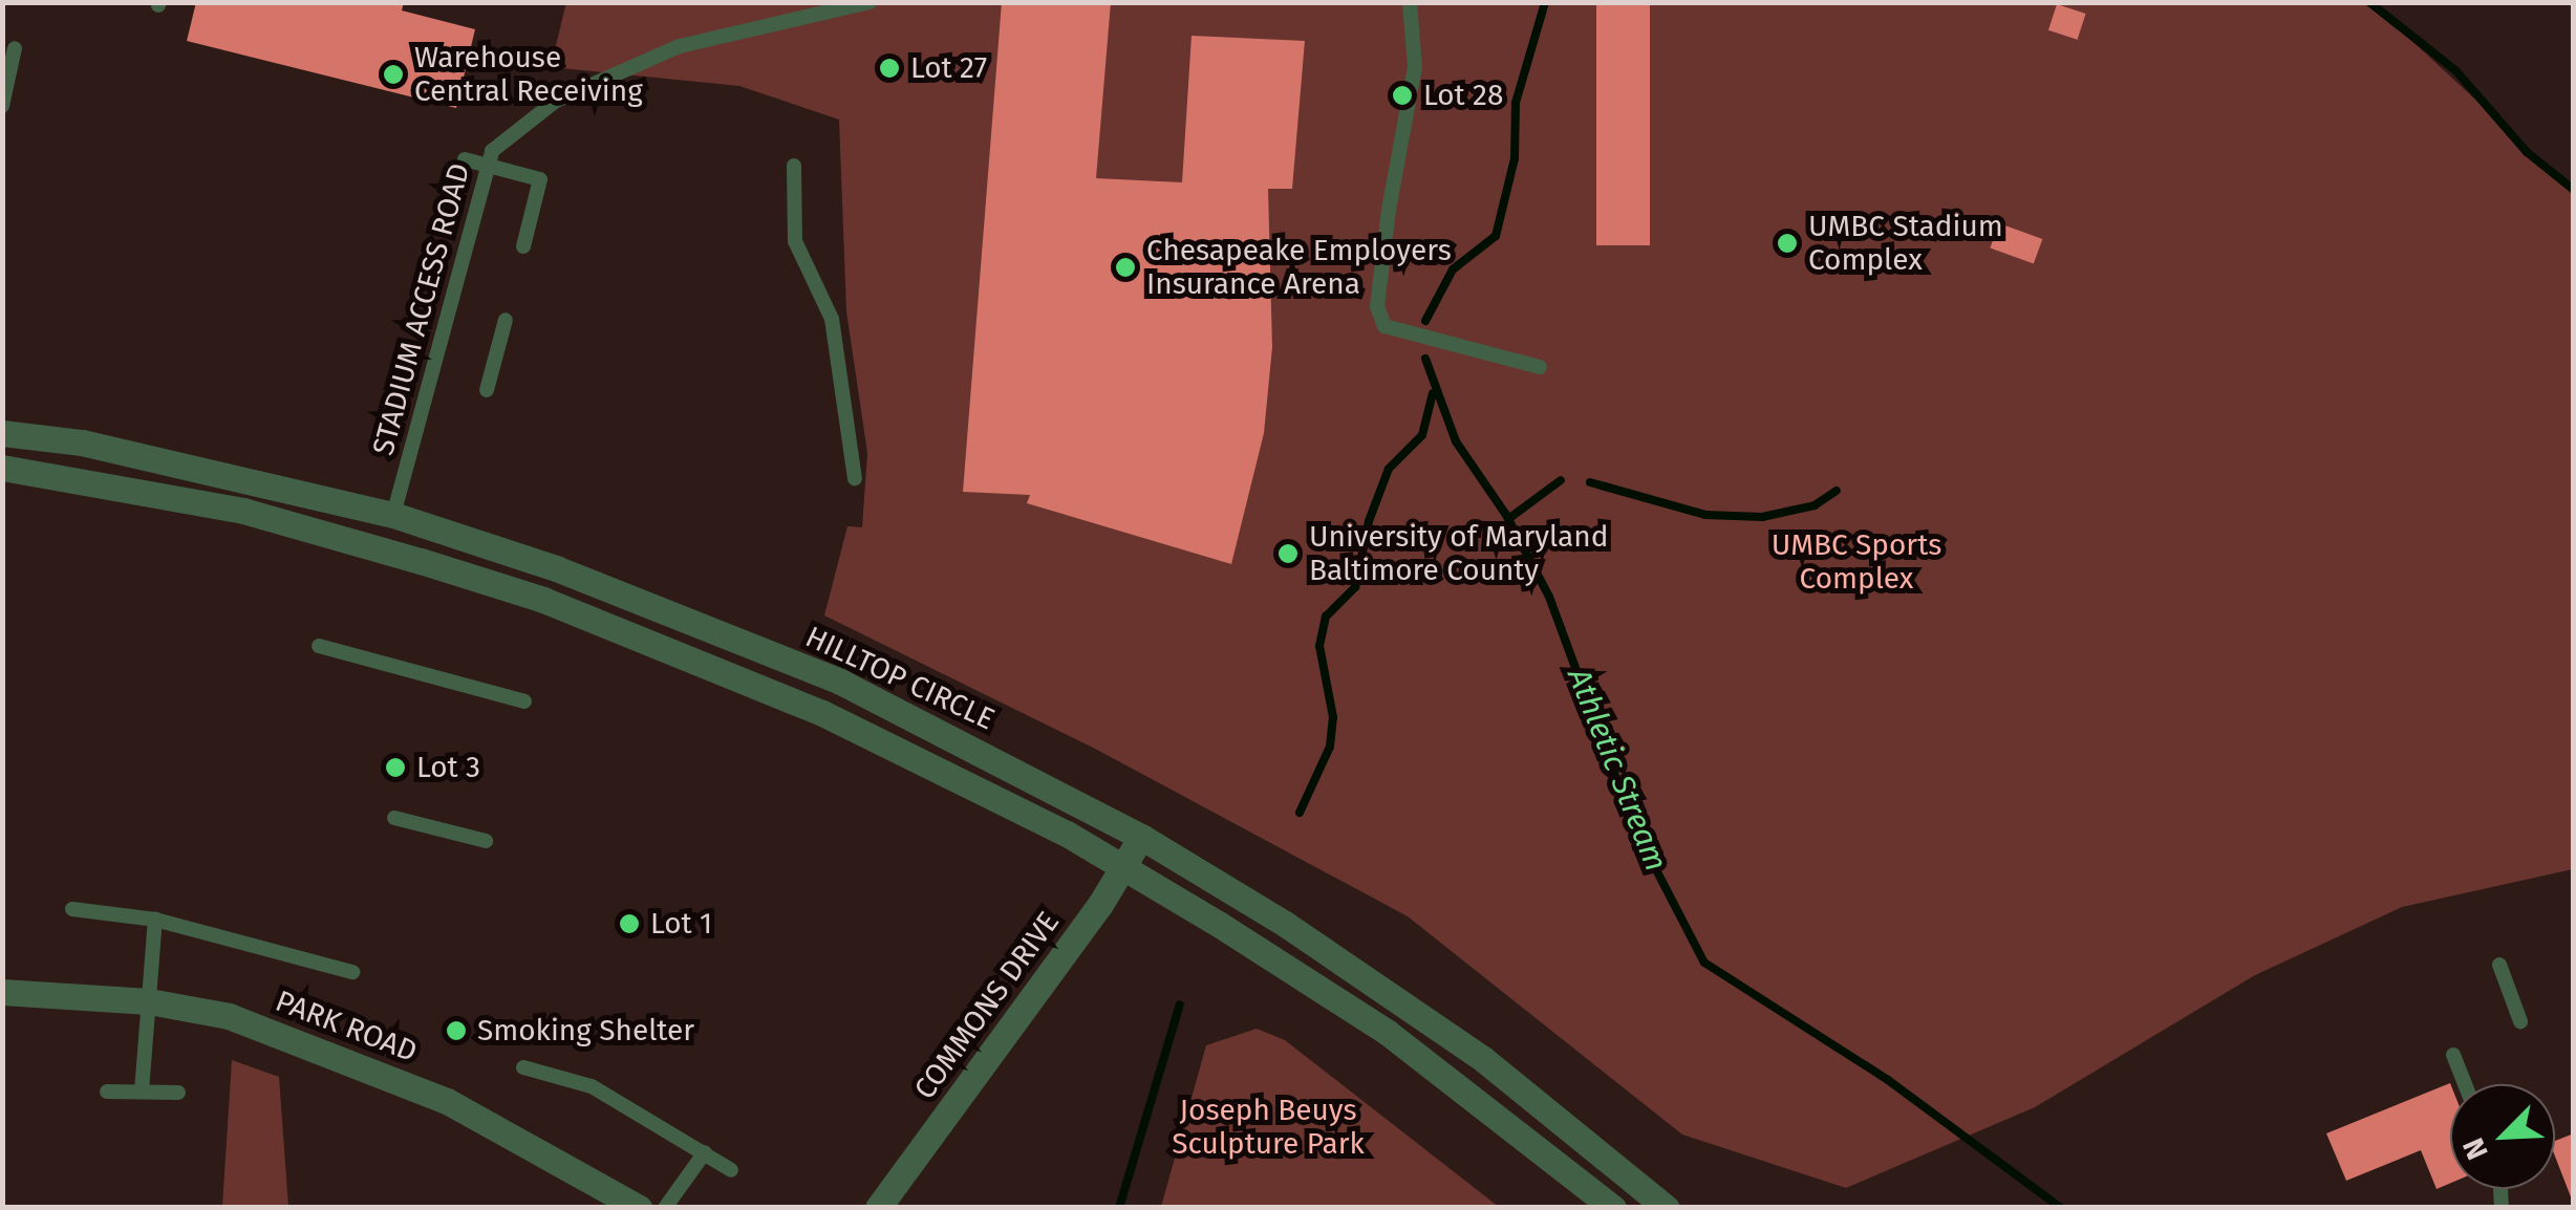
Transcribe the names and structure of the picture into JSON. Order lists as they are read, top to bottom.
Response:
{
  "streets": {
    "street": ["HILLTOP CIRCLE", "COMMONS DRIVE", "PARK ROAD"],
    "lane": ["STADIUM ACCESS ROAD"]
  },
  "crossings": [
    ["STADIUM ACCESS ROAD", "HILLTOP CIRCLE"],
    ["HILLTOP CIRCLE", "COMMONS DRIVE"]
  ],
  "water": ["Athletic Stream"],
  "parks": ["UMBC Sports Complex", "Joseph Beuys Sculpture Park"],
  "places": [
    "Lot 27",
    "Warehouse Central Receiving",
    "Lot 28",
    "UMBC Stadium Complex",
    "Chesapeake Employers Insurance Arena",
    "University of Maryland Baltimore County",
    "Lot 3",
    "Lot 1",
    "Smoking Shelter"
  ],
  "north": "bottom left"
}
